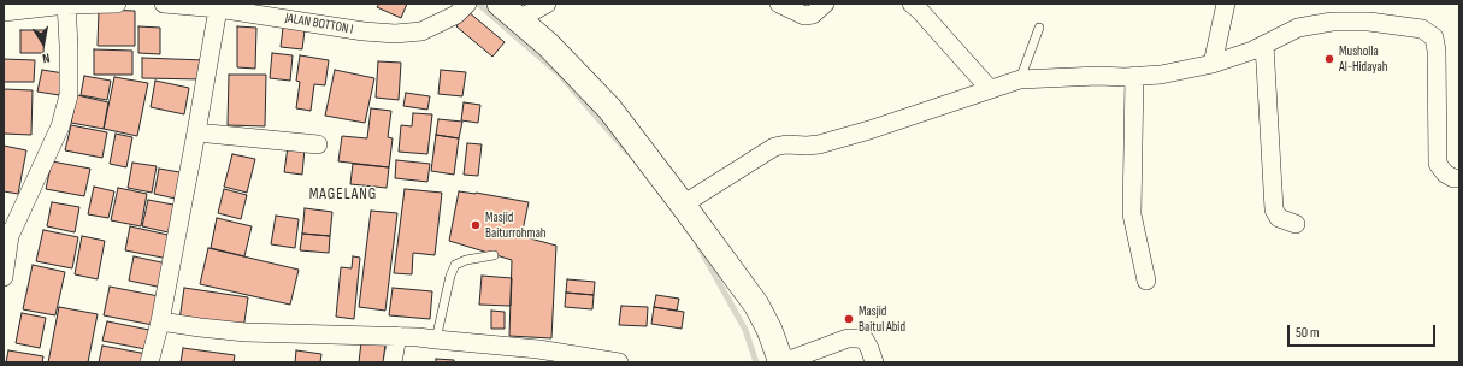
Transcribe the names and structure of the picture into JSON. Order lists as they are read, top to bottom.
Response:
{
  "streets": {
    "street": ["JALAN BOTTON I"]
  },
  "districts": ["MAGELANG"],
  "places": ["Musholla Al-Hidayah", "Masjid Baiturrohmah", "Masjid Baitul Abid"],
  "scale_bar": "50 m",
  "north": "bottom"
}
